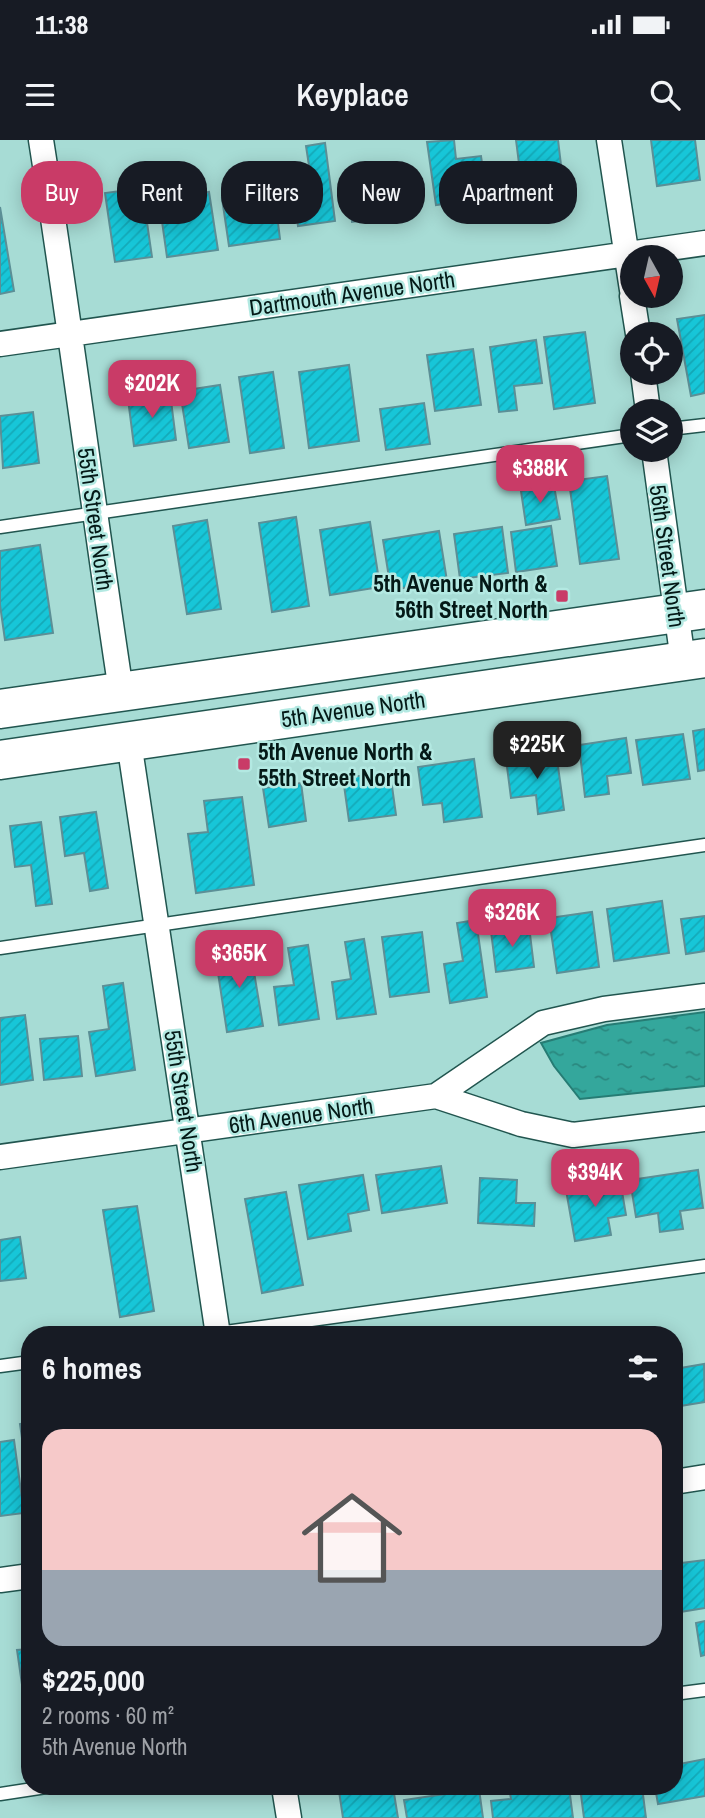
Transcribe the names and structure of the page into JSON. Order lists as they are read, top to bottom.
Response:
{
  "streets": {
    "main road": ["5th Avenue North"],
    "street": [
      "Dartmouth Avenue North",
      "55th Street North",
      "56th Street North",
      "6th Avenue North"
    ]
  },
  "crossings": [
    ["Dartmouth Avenue North", "55th Street North"],
    ["55th Street North", "5th Avenue North"],
    ["55th Street North", "6th Avenue North"],
    ["56th Street North", "5th Avenue North"]
  ],
  "places": {
    "transit": ["5th Avenue North & 56th Street North", "5th Avenue North & 55th Street North"]
  },
  "north": "bottom",
  "page": {
    "status": "11:38",
    "header": "Keyplace",
    "chip": [
      "Buy",
      "Rent",
      "Filters",
      "New",
      "Apartment"
    ],
    "price": [
      "$202K",
      "$388K",
      "$225K",
      "$326K",
      "$365K",
      "$394K"
    ],
    "heading": "6 homes",
    "list": [
      {
        "name": "$225,000",
        "note": "2 rooms · 60 m² · 5th Avenue North"
      }
    ]
  }
}
